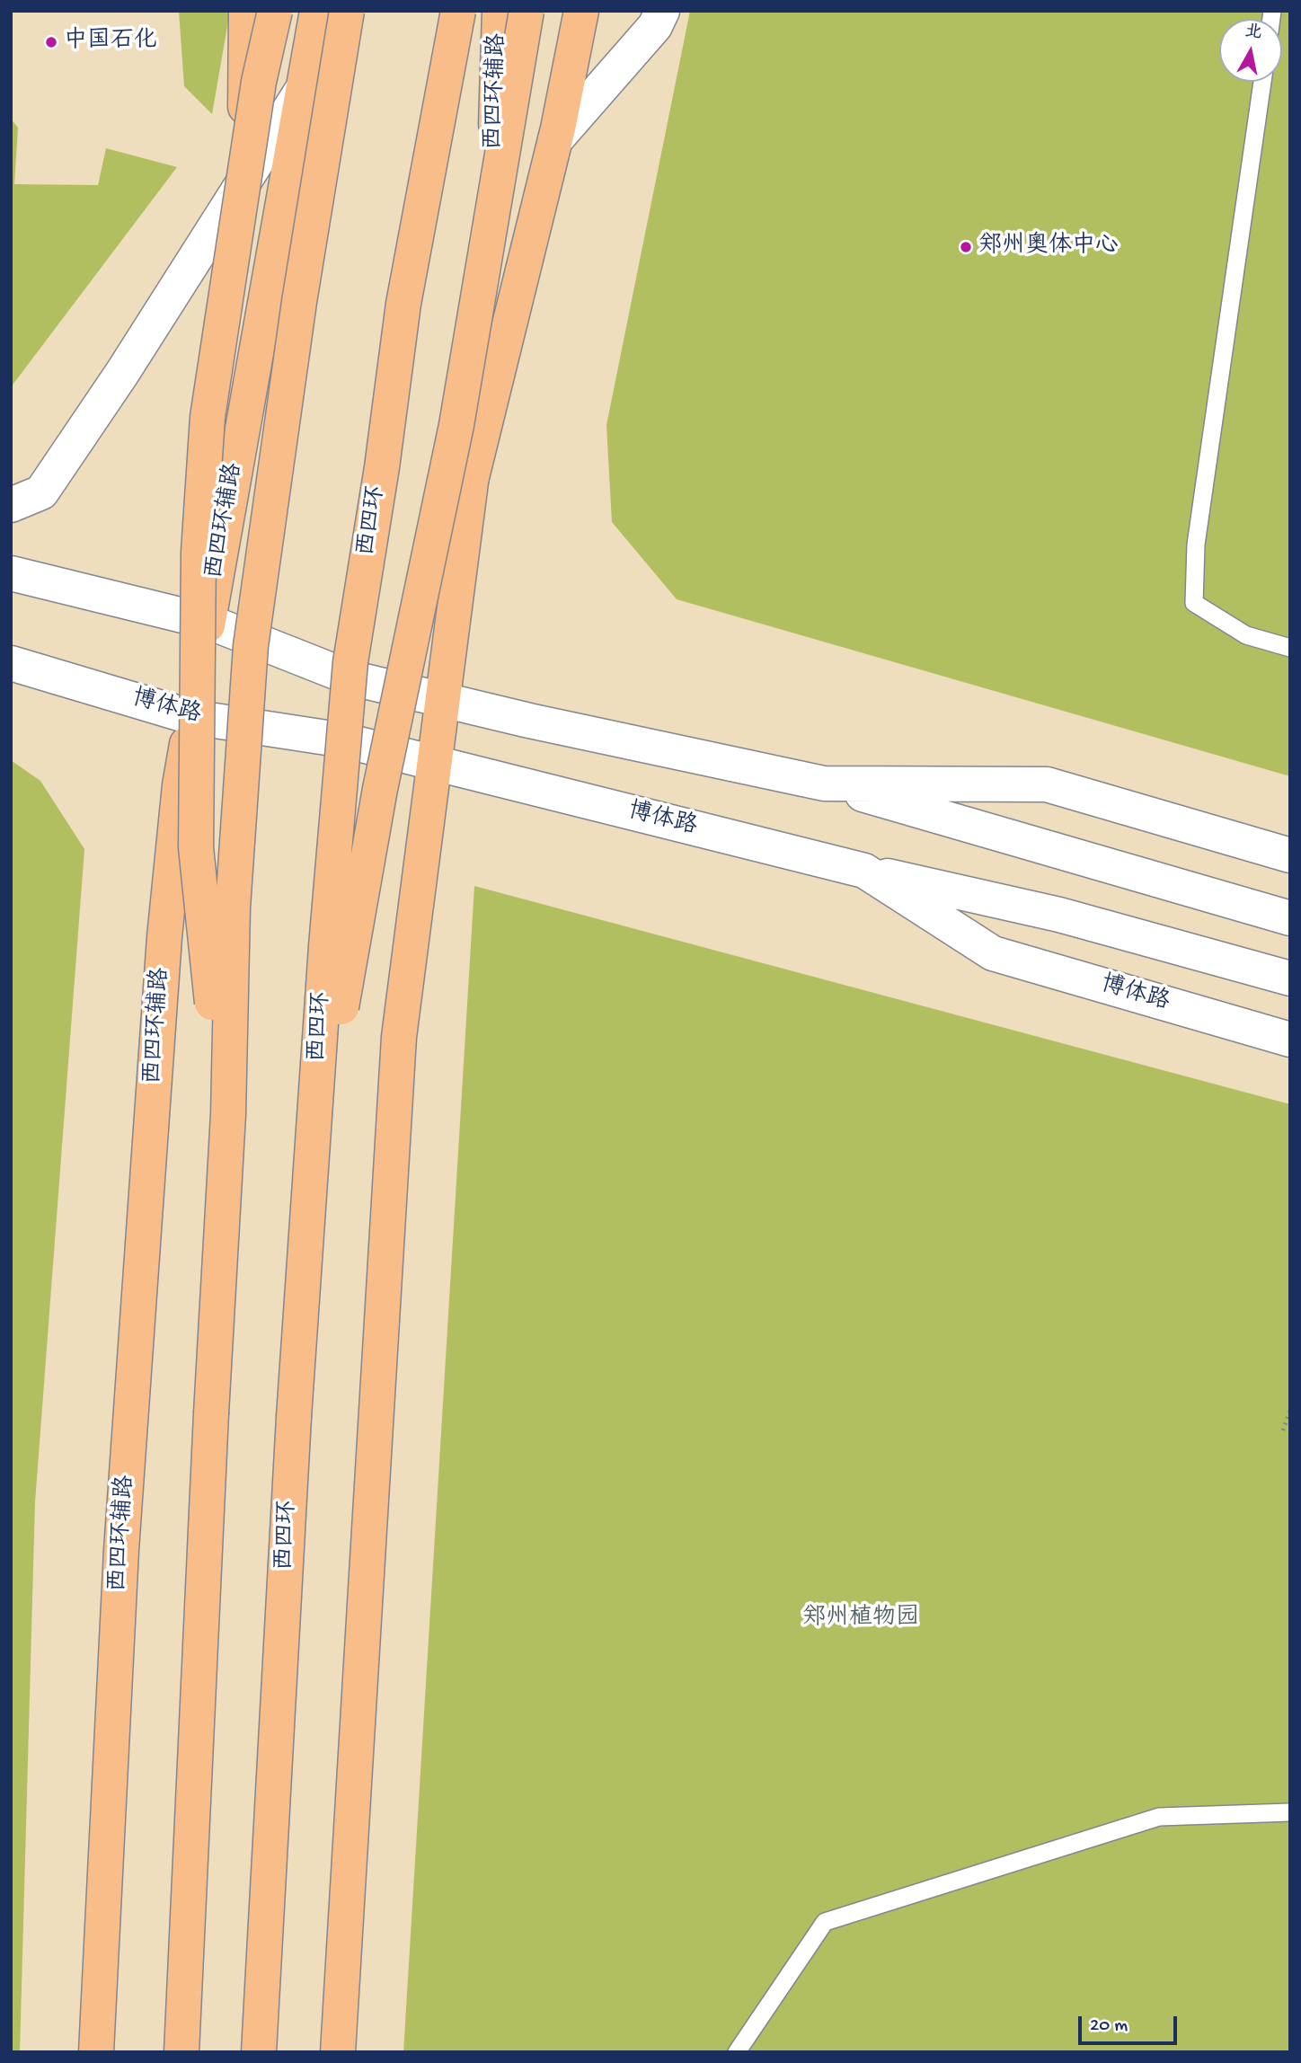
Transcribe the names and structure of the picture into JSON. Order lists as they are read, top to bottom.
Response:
{
  "streets": {
    "main road": ["西四环辅路", "西四环"],
    "street": ["博体路"]
  },
  "crossings": [
    ["西四环辅路", "博体路"],
    ["西四环", "博体路"]
  ],
  "parks": ["郑州植物园"],
  "places": ["中国石化", "郑州奥体中心"],
  "scale_bar": "20 m",
  "north": "top"
}
